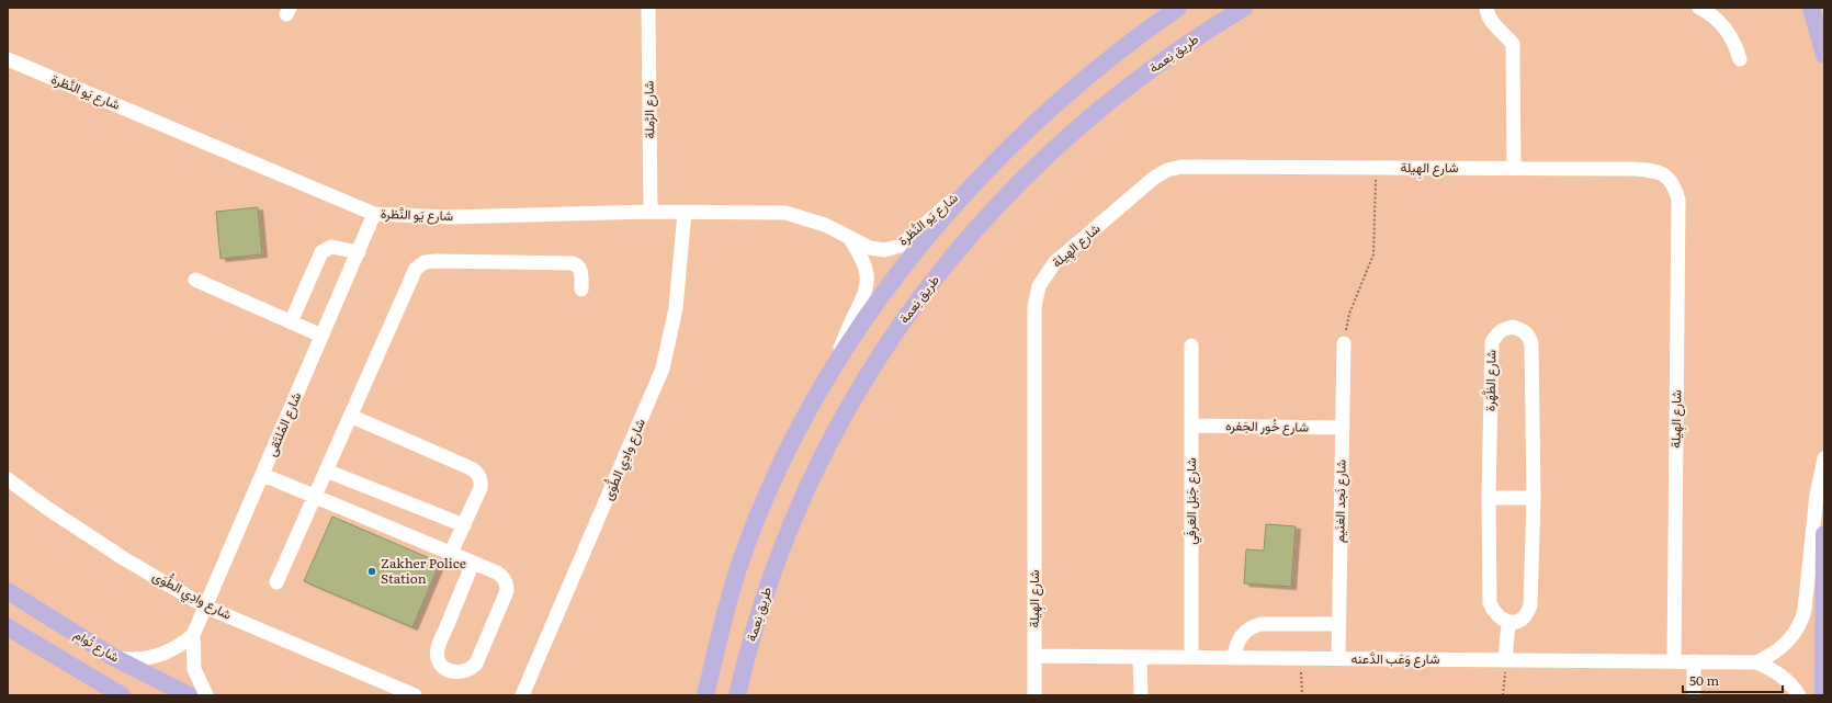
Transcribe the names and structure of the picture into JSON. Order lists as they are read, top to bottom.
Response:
{
  "streets": {
    "main road": ["طريق نِعمة", "شارع تُوام"],
    "street": [
      "شارع يَو النَّظرة",
      "شارع الرَّملة",
      "شارع الهِيلة",
      "شارع الظَّهَرة",
      "شارع المُلتَقى",
      "شارع خُور الجَفره",
      "شارع وادِي الطُّوَى",
      "شارع جَبَل العَرفَي",
      "شارع نَجد الغنَيم",
      "شارع وَعَب الدَّعنه"
    ]
  },
  "crossings": [
    ["شارع يَو النَّظرة", "شارع الرَّملة"],
    ["شارع يَو النَّظرة", "شارع المُلتَقى"],
    ["شارع يَو النَّظرة", "شارع وادِي الطُّوَى"],
    ["شارع الهِيلة", "شارع وَعَب الدَّعنه"],
    ["شارع المُلتَقى", "شارع وادِي الطُّوَى"],
    ["شارع خُور الجَفره", "شارع جَبَل العَرفَي"],
    ["شارع خُور الجَفره", "شارع نَجد الغنَيم"],
    ["شارع جَبَل العَرفَي", "شارع وَعَب الدَّعنه"],
    ["شارع نَجد الغنَيم", "شارع وَعَب الدَّعنه"]
  ],
  "places": ["Zakher Police Station"],
  "scale_bar": "50 m"
}
